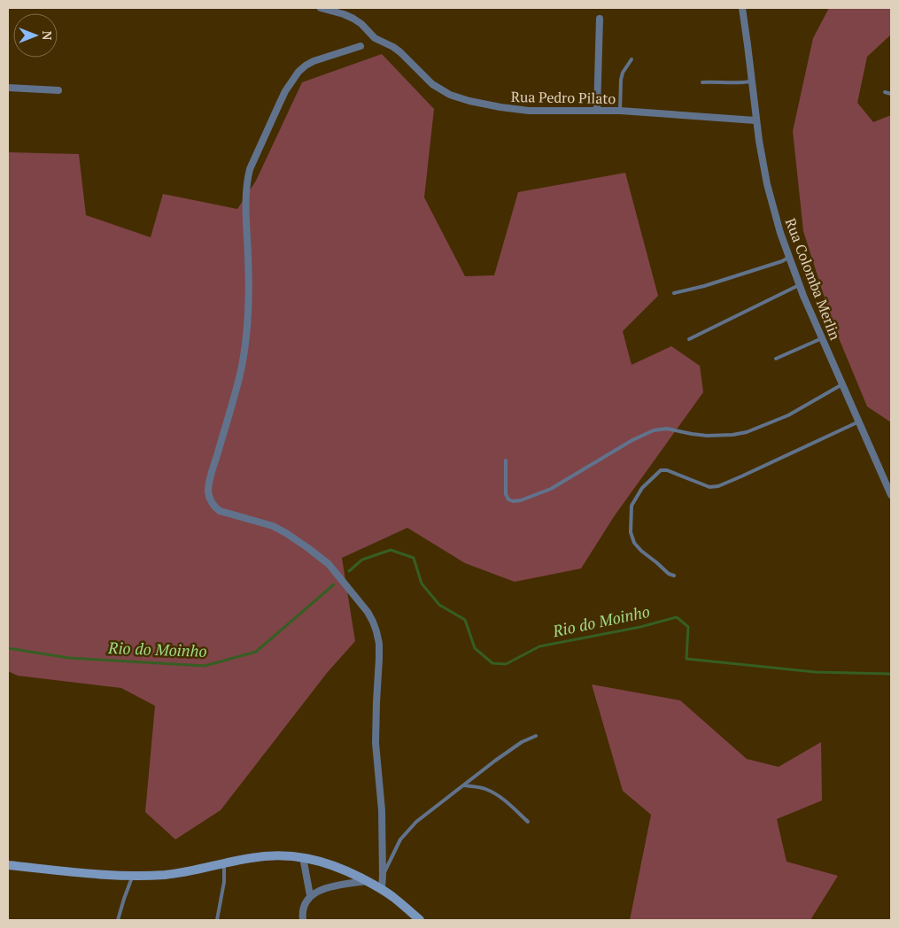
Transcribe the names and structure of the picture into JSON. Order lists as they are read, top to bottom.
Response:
{
  "streets": {
    "street": ["Rua Pedro Pilato", "Rua Colomba Merlin"]
  },
  "crossings": [
    ["Rua Pedro Pilato", "Rua Colomba Merlin"]
  ],
  "water": ["Rio do Moinho"],
  "north": "right"
}
